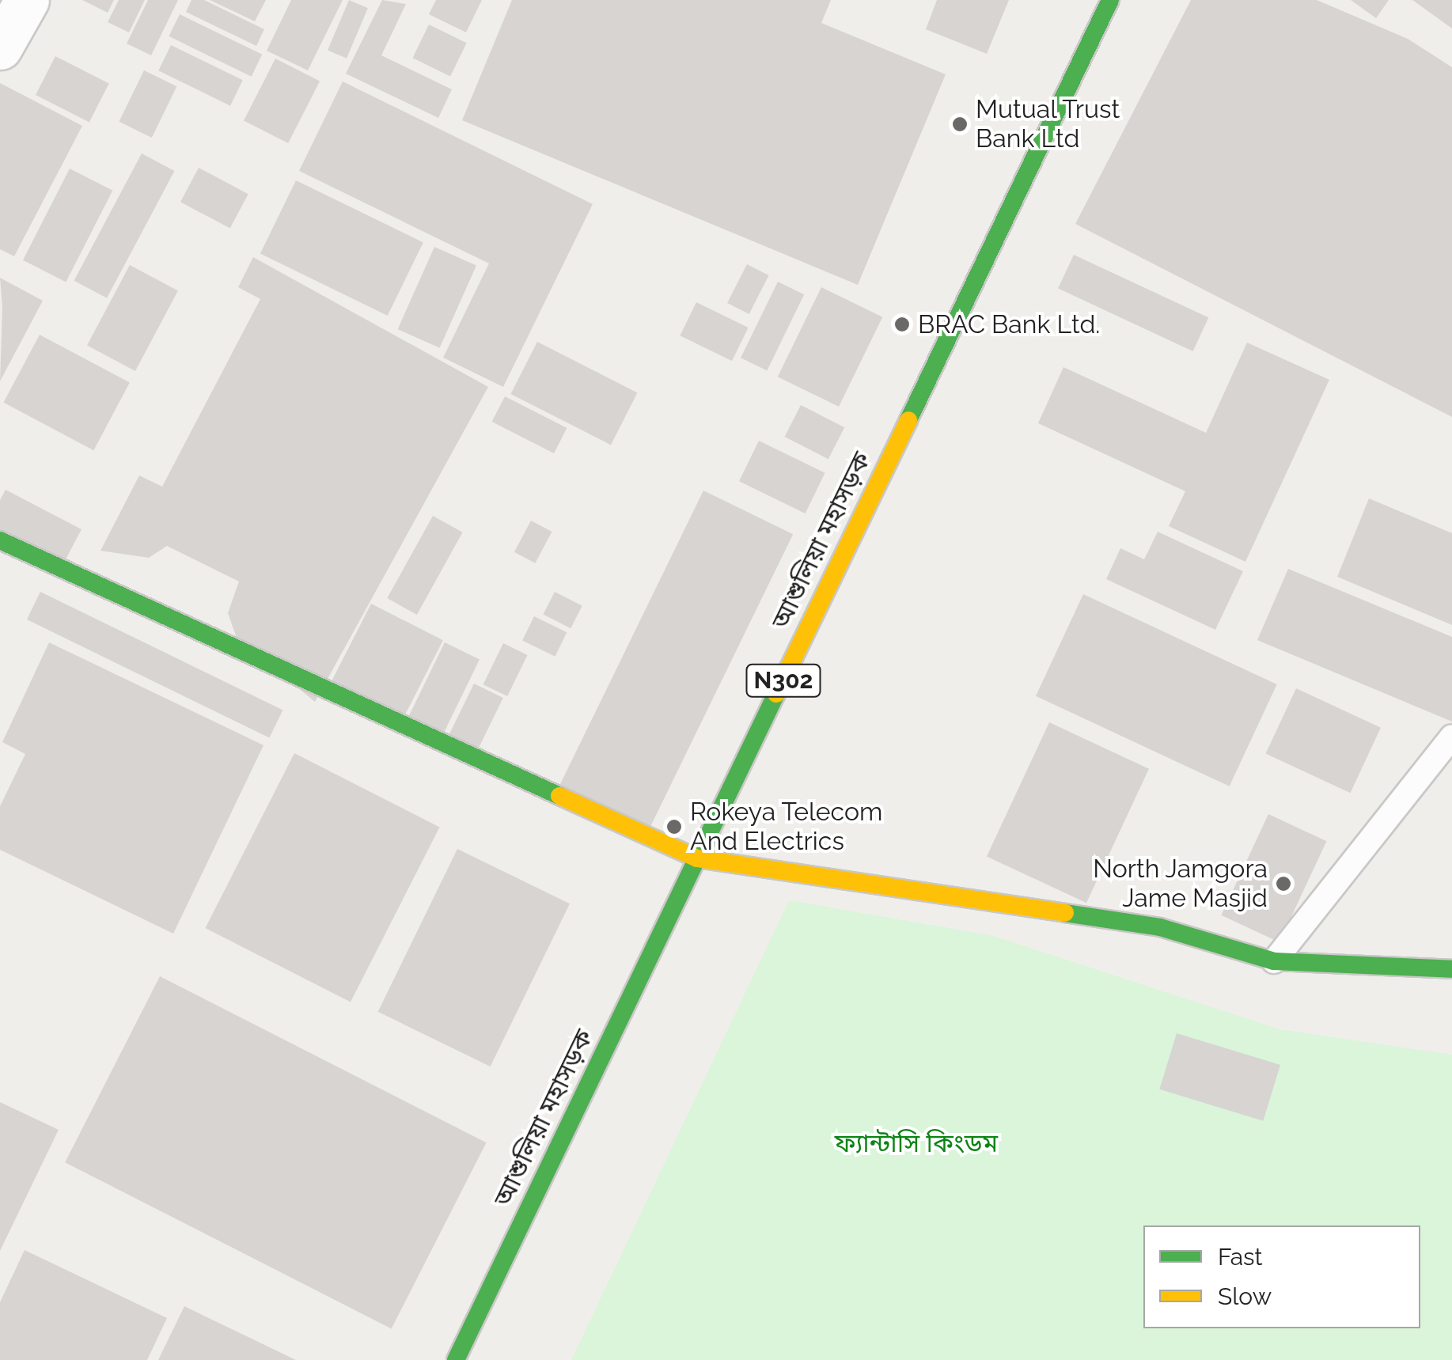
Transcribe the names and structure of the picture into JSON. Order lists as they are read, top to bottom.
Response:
{
  "streets": {
    "main road": ["আশুলিয়া মহাসড়ক", "N302"]
  },
  "parks": ["ফ্যান্টাসি কিংডম"],
  "places": [
    "Mutual Trust Bank Ltd",
    "BRAC Bank Ltd.",
    "Rokeya Telecom And Electrics",
    "North Jamgora Jame Masjid"
  ],
  "legend": ["Fast", "Slow"]
}
